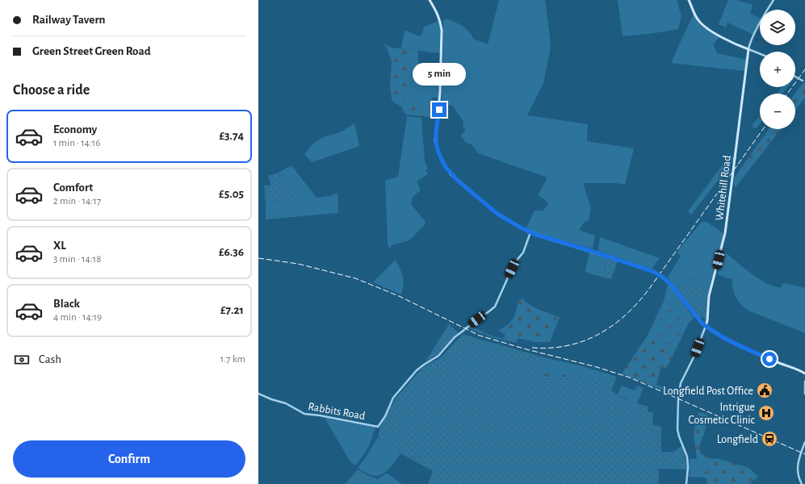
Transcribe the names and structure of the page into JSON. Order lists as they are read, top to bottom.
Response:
{
  "streets": {
    "main road": ["Whitehill Road"],
    "street": ["Rabbits Road"]
  },
  "places": {
    "public building": ["Longfield Post Office"],
    "hospital": ["Intrigue Cosmetic Clinic"],
    "station": ["Longfield"]
  },
  "page": {
    "banner": ["Railway Tavern", "Green Street Green Road"],
    "map_buttons": ["+", "−"],
    "bubble": "5 min",
    "heading": "Choose a ride",
    "list": [
      {
        "name": "Economy",
        "note": "1 min · 14:16",
        "value": "£3.74"
      },
      {
        "name": "Comfort",
        "note": "2 min · 14:17",
        "value": "£5.05"
      },
      {
        "name": "XL",
        "note": "3 min · 14:18",
        "value": "£6.36"
      },
      {
        "name": "Black",
        "note": "4 min · 14:19",
        "value": "£7.21"
      }
    ],
    "pay": ["Cash", "1.7 km"],
    "buttons": "Confirm"
  }
}
